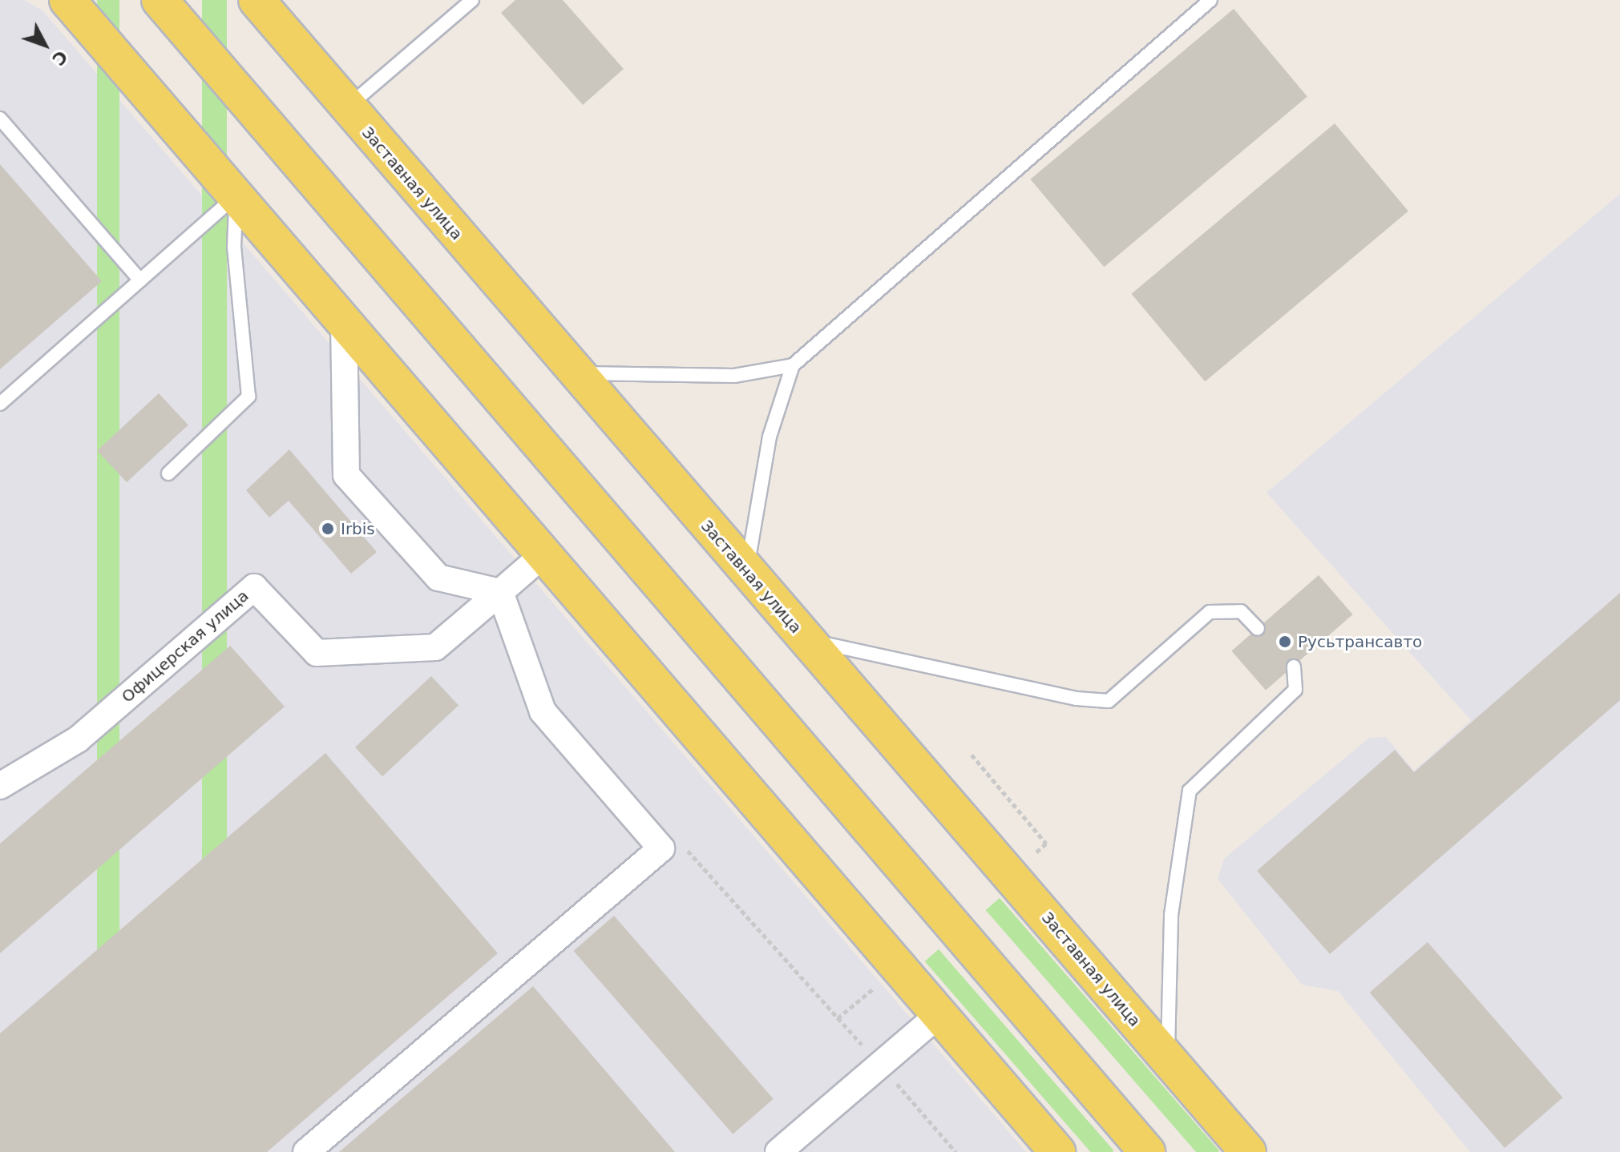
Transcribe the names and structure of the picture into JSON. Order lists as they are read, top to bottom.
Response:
{
  "streets": {
    "main road": ["Заставная улица"],
    "street": ["Офицерская улица"]
  },
  "places": ["Irbis", "Русьтрансавто"],
  "north": "bottom right"
}
